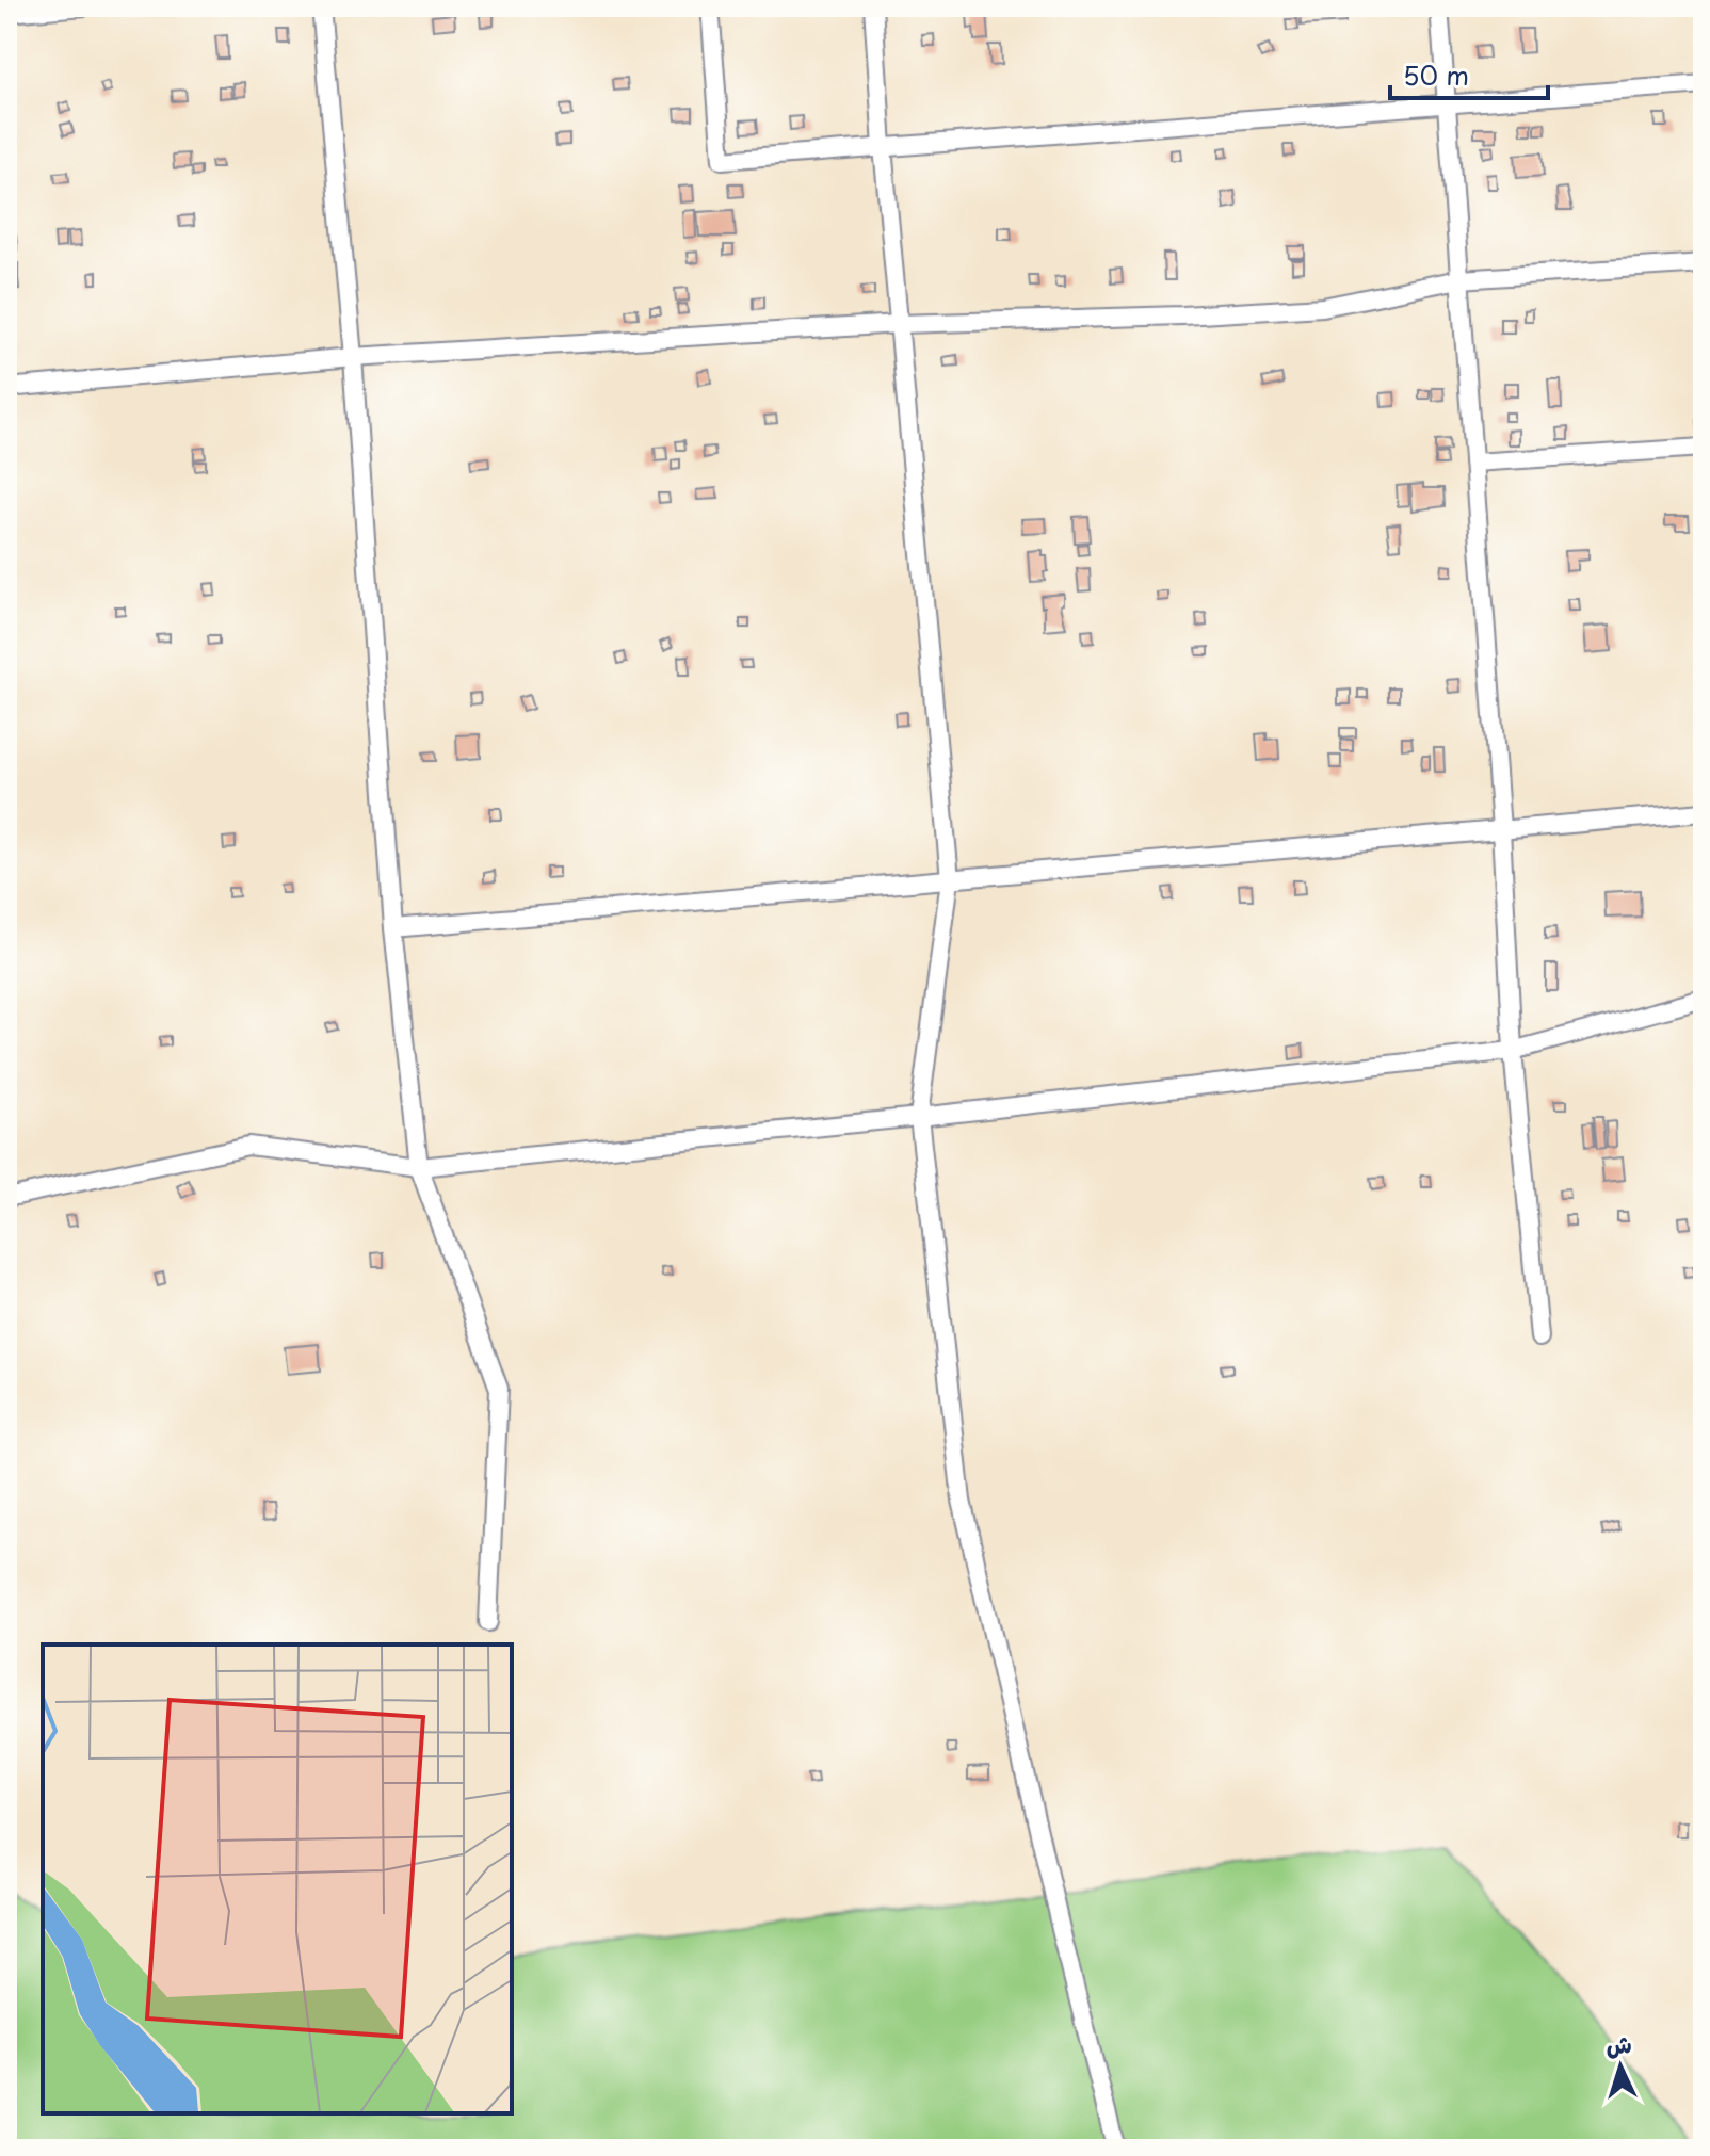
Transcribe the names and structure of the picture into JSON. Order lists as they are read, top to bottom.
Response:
{
  "scale_bar": "50 m",
  "north": "top"
}
